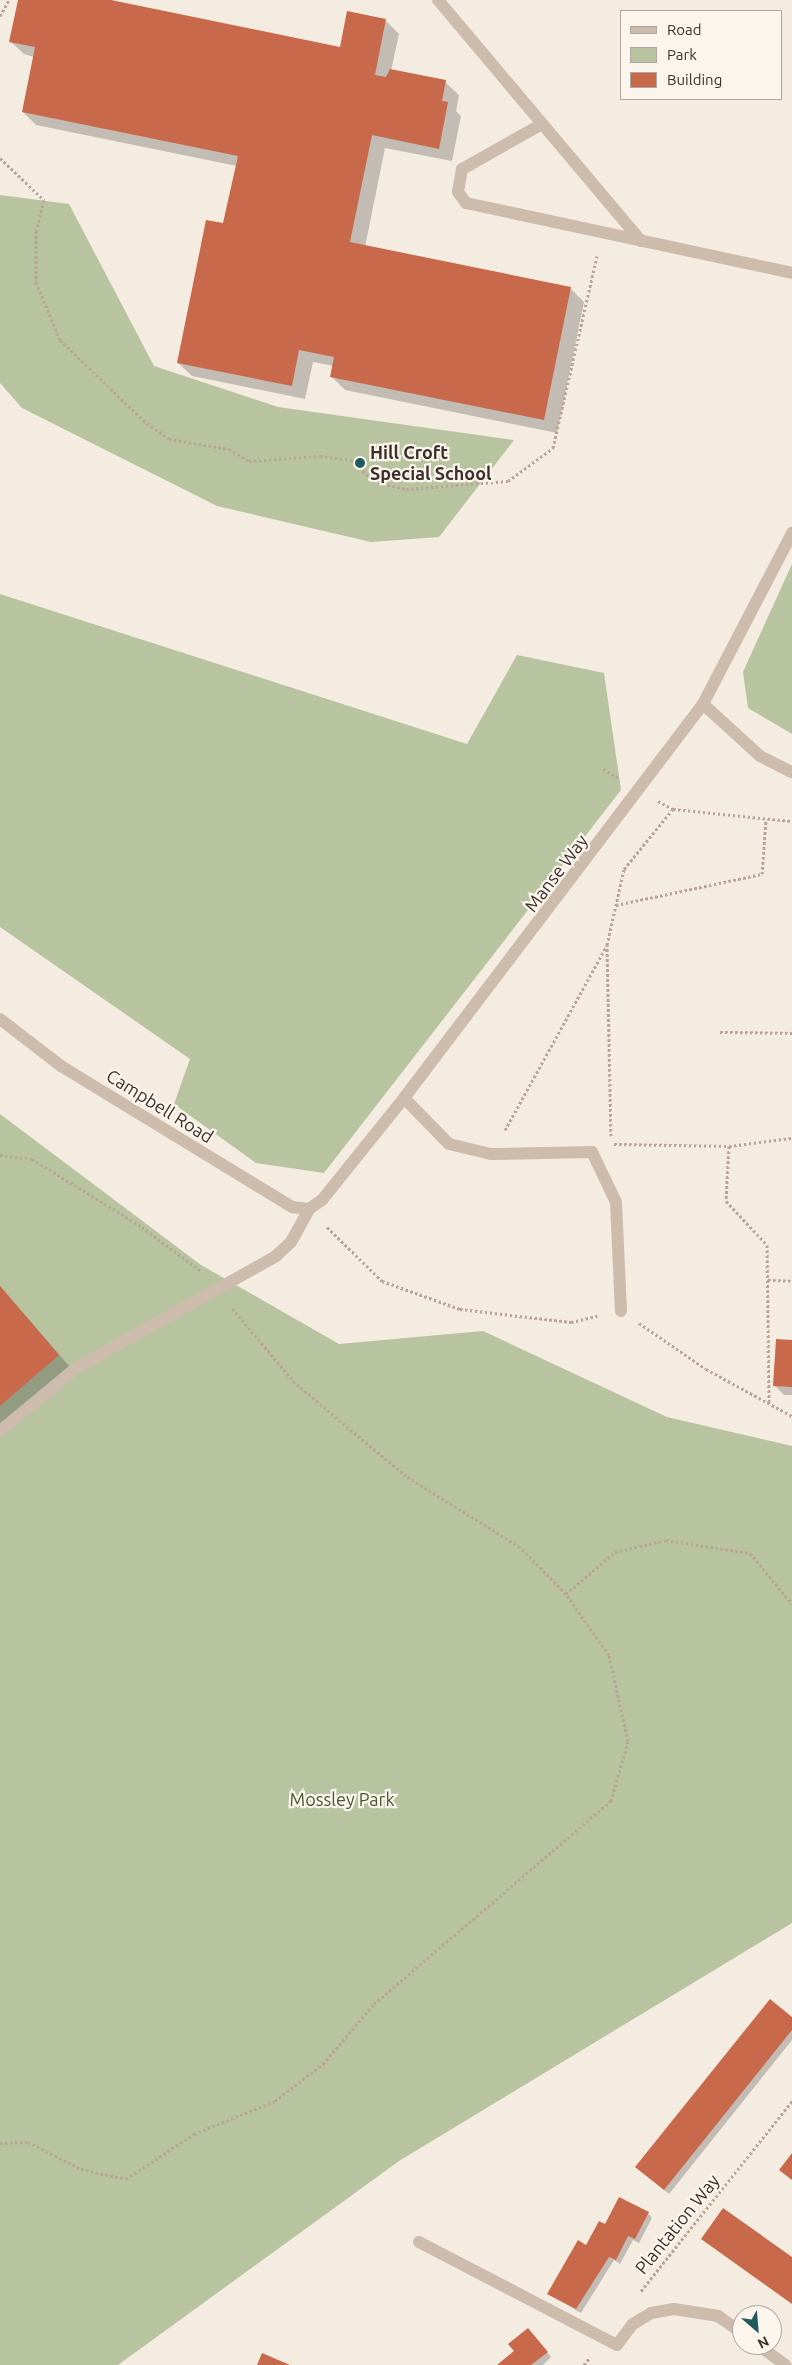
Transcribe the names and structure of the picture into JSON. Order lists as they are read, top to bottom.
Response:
{
  "streets": {
    "street": ["Manse Way", "Campbell Road"],
    "path": ["Plantation Way"]
  },
  "crossings": [
    ["Manse Way", "Campbell Road"]
  ],
  "parks": ["Mossley Park"],
  "places": ["Hill Croft Special School"],
  "legend": ["Road", "Park", "Building"],
  "north": "bottom right"
}
